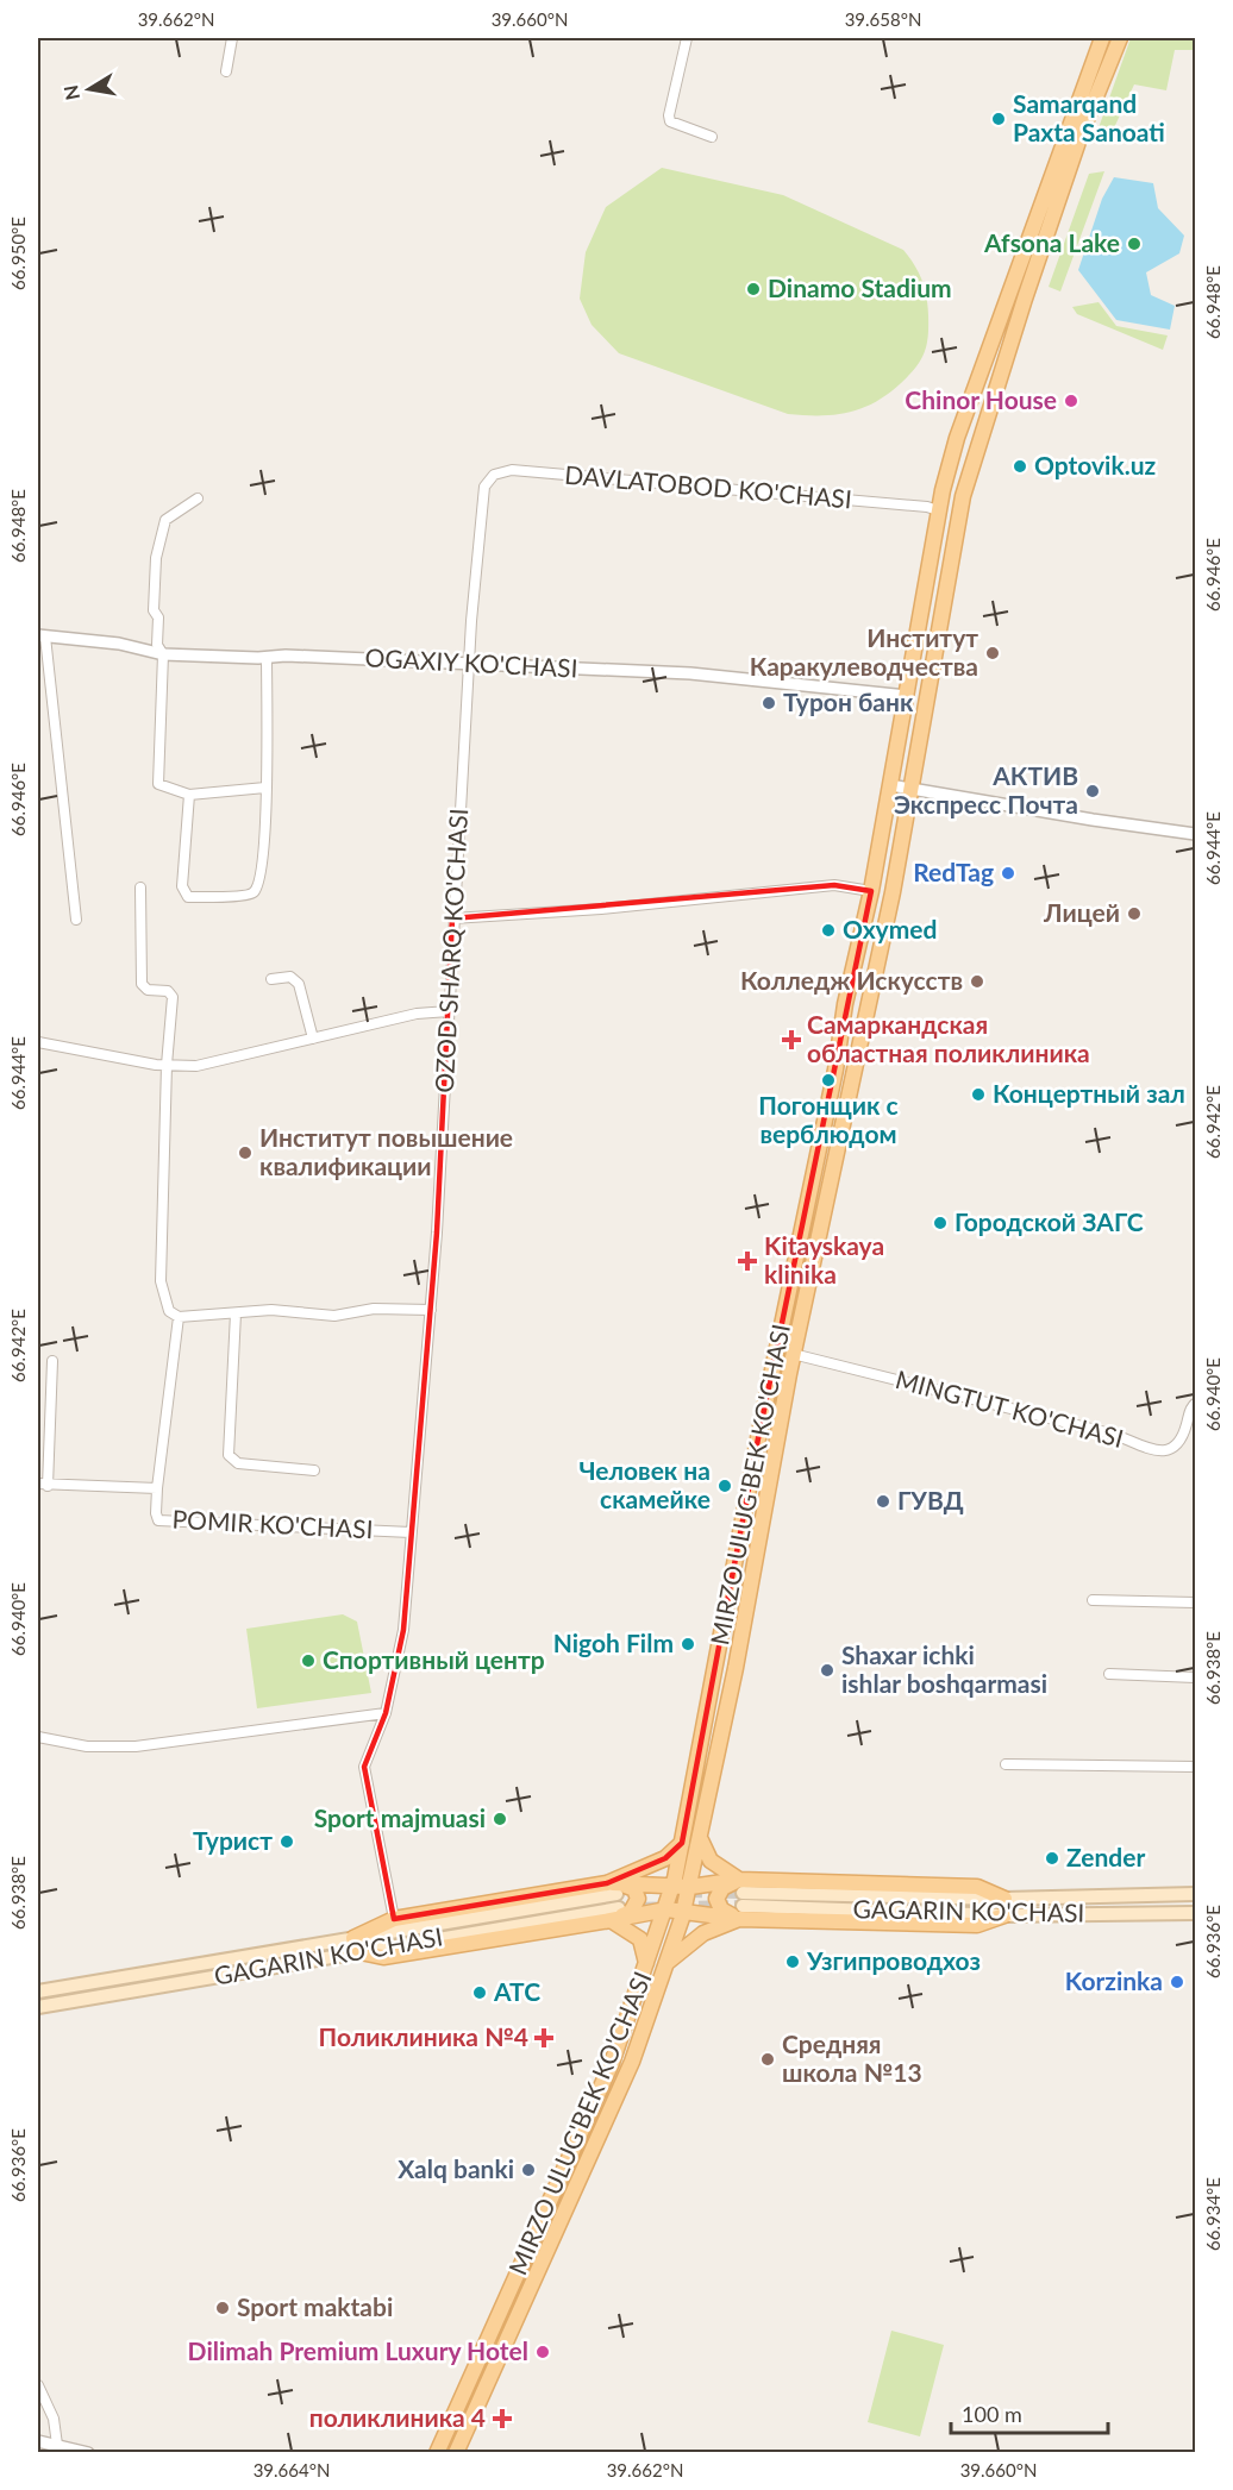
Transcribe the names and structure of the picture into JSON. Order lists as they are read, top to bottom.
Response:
{
  "streets": {
    "main road": ["MIRZO ULUG'BEK KO'CHASI", "GAGARIN KO'CHASI"],
    "street": [
      "DAVLATOBOD KO'CHASI",
      "OGAXIY KO'CHASI",
      "OZOD SHARQ KO'CHASI",
      "MINGTUT KO'CHASI",
      "POMIR KO'CHASI"
    ]
  },
  "crossings": [
    ["DAVLATOBOD KO'CHASI", "OZOD SHARQ KO'CHASI"],
    ["DAVLATOBOD KO'CHASI", "MIRZO ULUG'BEK KO'CHASI"],
    ["OGAXIY KO'CHASI", "OZOD SHARQ KO'CHASI"],
    ["OGAXIY KO'CHASI", "MIRZO ULUG'BEK KO'CHASI"],
    ["OZOD SHARQ KO'CHASI", "POMIR KO'CHASI"],
    ["MINGTUT KO'CHASI", "MIRZO ULUG'BEK KO'CHASI"]
  ],
  "places": {
    "other": [
      "Samarqand Paxta Sanoati",
      "Afsona Lake",
      "Dinamo Stadium",
      "Chinor House",
      "Optovik.uz",
      "Институт Каракулеводчества",
      "Турон банк",
      "АКТИВ Экспресс Почта",
      "RedTag",
      "Лицей",
      "Oxymed",
      "Колледж Искусств",
      "Погонщик с верблюдом",
      "Концертный зал",
      "Институт повышение квалификации",
      "Городской ЗАГС",
      "Человек на скамейке",
      "ГУВД",
      "Nigoh Film",
      "Спортивный центр",
      "Shaxar ichki ishlar boshqarmasi",
      "Sport majmuasi",
      "Турист",
      "Zender",
      "Узгипроводхоз",
      "Korzinka",
      "ATC",
      "Средняя школа №13",
      "Xalq banki",
      "Sport maktabi",
      "Dilimah Premium Luxury Hotel"
    ],
    "health": [
      "Самаркандская областная поликлиника",
      "Kitayskaya klinika",
      "Поликлиника №4",
      "поликлиника 4"
    ]
  },
  "scale_bar": "100 m",
  "north": "left",
  "coordinates": [
    "39.662°N",
    "39.660°N",
    "39.658°N",
    "66.950°E",
    "66.948°E",
    "66.946°E",
    "66.944°E",
    "66.942°E",
    "66.940°E",
    "66.938°E",
    "66.936°E",
    "66.934°E",
    "39.664°N"
  ]
}
